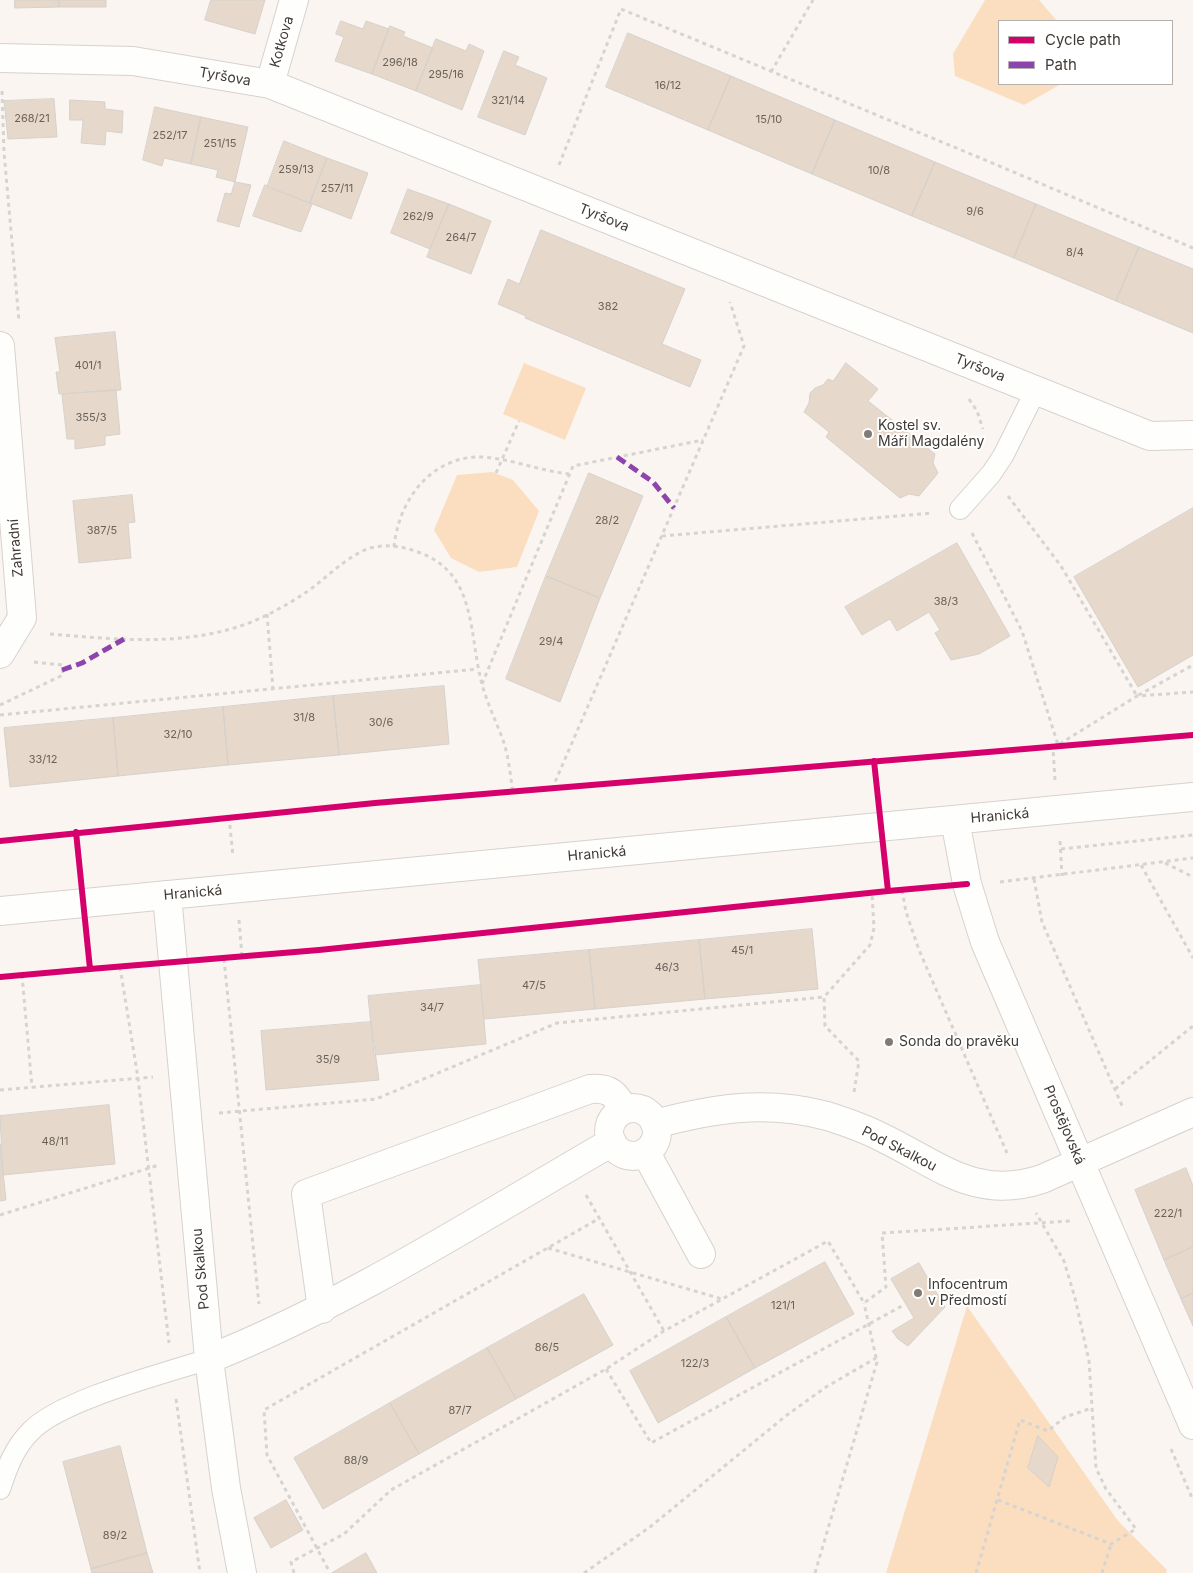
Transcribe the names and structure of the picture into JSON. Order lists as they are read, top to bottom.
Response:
{
  "streets": {
    "street": [
      "Kotkova",
      "Tyršova",
      "Zahradní",
      "Hranická",
      "Prostějovská",
      "Pod Skalkou"
    ]
  },
  "crossings": [
    ["Kotkova", "Tyršova"],
    ["Hranická", "Prostějovská"],
    ["Hranická", "Pod Skalkou"],
    ["Prostějovská", "Pod Skalkou"]
  ],
  "places": ["Kostel sv. Máří Magdalény", "Sonda do pravěku", "Infocentrum v Předmostí"],
  "house_numbers": [
    "296/18",
    "295/16",
    "16/12",
    "321/14",
    "268/21",
    "15/10",
    "252/17",
    "251/15",
    "259/13",
    "10/8",
    "257/11",
    "9/6",
    "262/9",
    "264/7",
    "8/4",
    "382",
    "401/1",
    "355/3",
    "28/2",
    "387/5",
    "38/3",
    "29/4",
    "31/8",
    "30/6",
    "32/10",
    "33/12",
    "45/1",
    "46/3",
    "47/5",
    "34/7",
    "35/9",
    "48/11",
    "222/1",
    "121/1",
    "86/5",
    "122/3",
    "87/7",
    "88/9",
    "89/2"
  ],
  "legend": ["Cycle path", "Path"]
}
